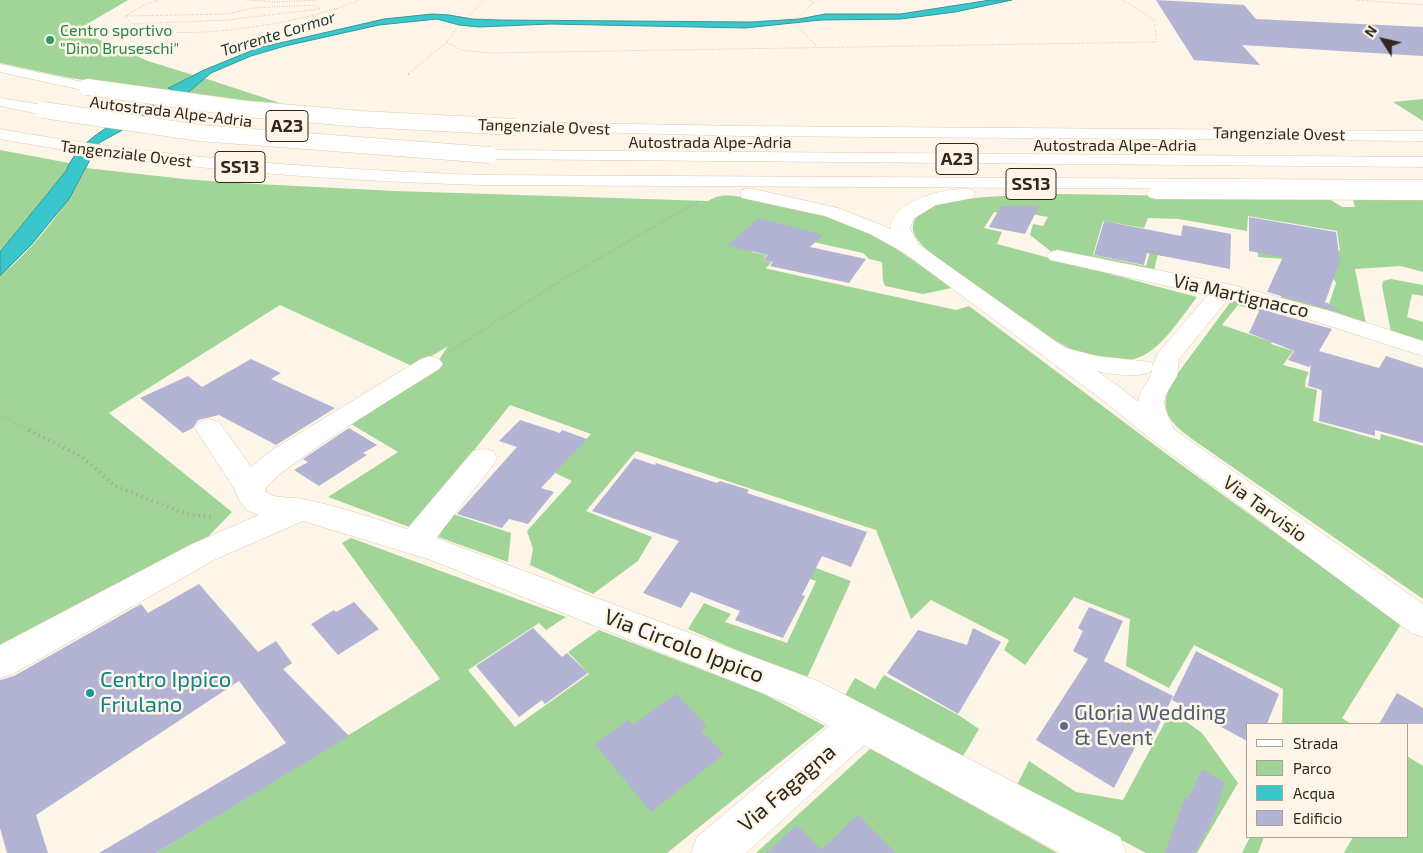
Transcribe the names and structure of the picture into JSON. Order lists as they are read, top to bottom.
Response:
{
  "streets": {
    "main road": [
      "Autostrada Alpe-Adria",
      "A23",
      "Tangenziale Ovest",
      "SS13",
      "Via Martignacco",
      "Via Tarvisio",
      "Via Circolo Ippico",
      "Via Fagagna"
    ]
  },
  "crossings": [
    ["Autostrada Alpe-Adria", "Tangenziale Ovest"],
    ["Tangenziale Ovest", "Via Tarvisio"],
    ["Via Circolo Ippico", "Via Fagagna"]
  ],
  "water": ["Torrente Cormor"],
  "places": ["Centro sportivo \"Dino Bruseschi\"", "Centro Ippico Friulano", "Gloria Wedding & Event"],
  "legend": [
    "Strada",
    "Parco",
    "Acqua",
    "Edificio"
  ],
  "north": "top left"
}
